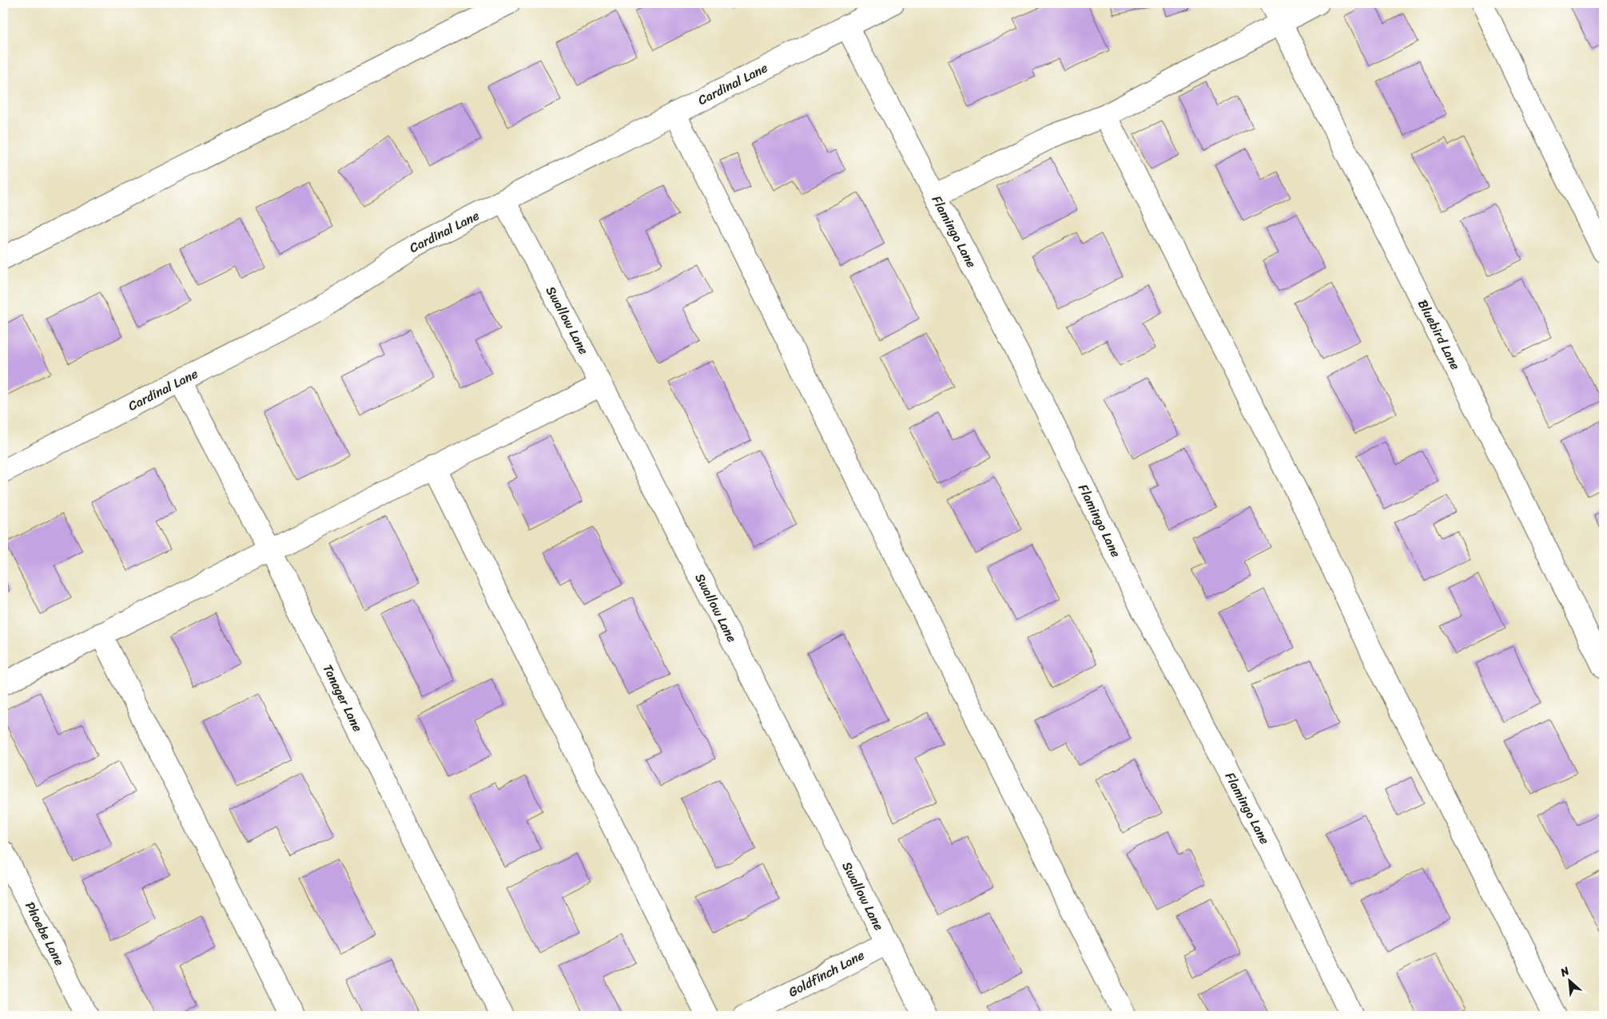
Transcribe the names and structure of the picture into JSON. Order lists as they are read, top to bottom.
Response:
{
  "streets": {
    "street": [
      "Cardinal Lane",
      "Flamingo Lane",
      "Swallow Lane",
      "Bluebird Lane",
      "Tanager Lane",
      "Phoebe Lane",
      "Goldfinch Lane"
    ]
  },
  "crossings": [
    ["Cardinal Lane", "Flamingo Lane"],
    ["Cardinal Lane", "Swallow Lane"],
    ["Cardinal Lane", "Tanager Lane"],
    ["Swallow Lane", "Goldfinch Lane"]
  ],
  "north": "top left"
}
